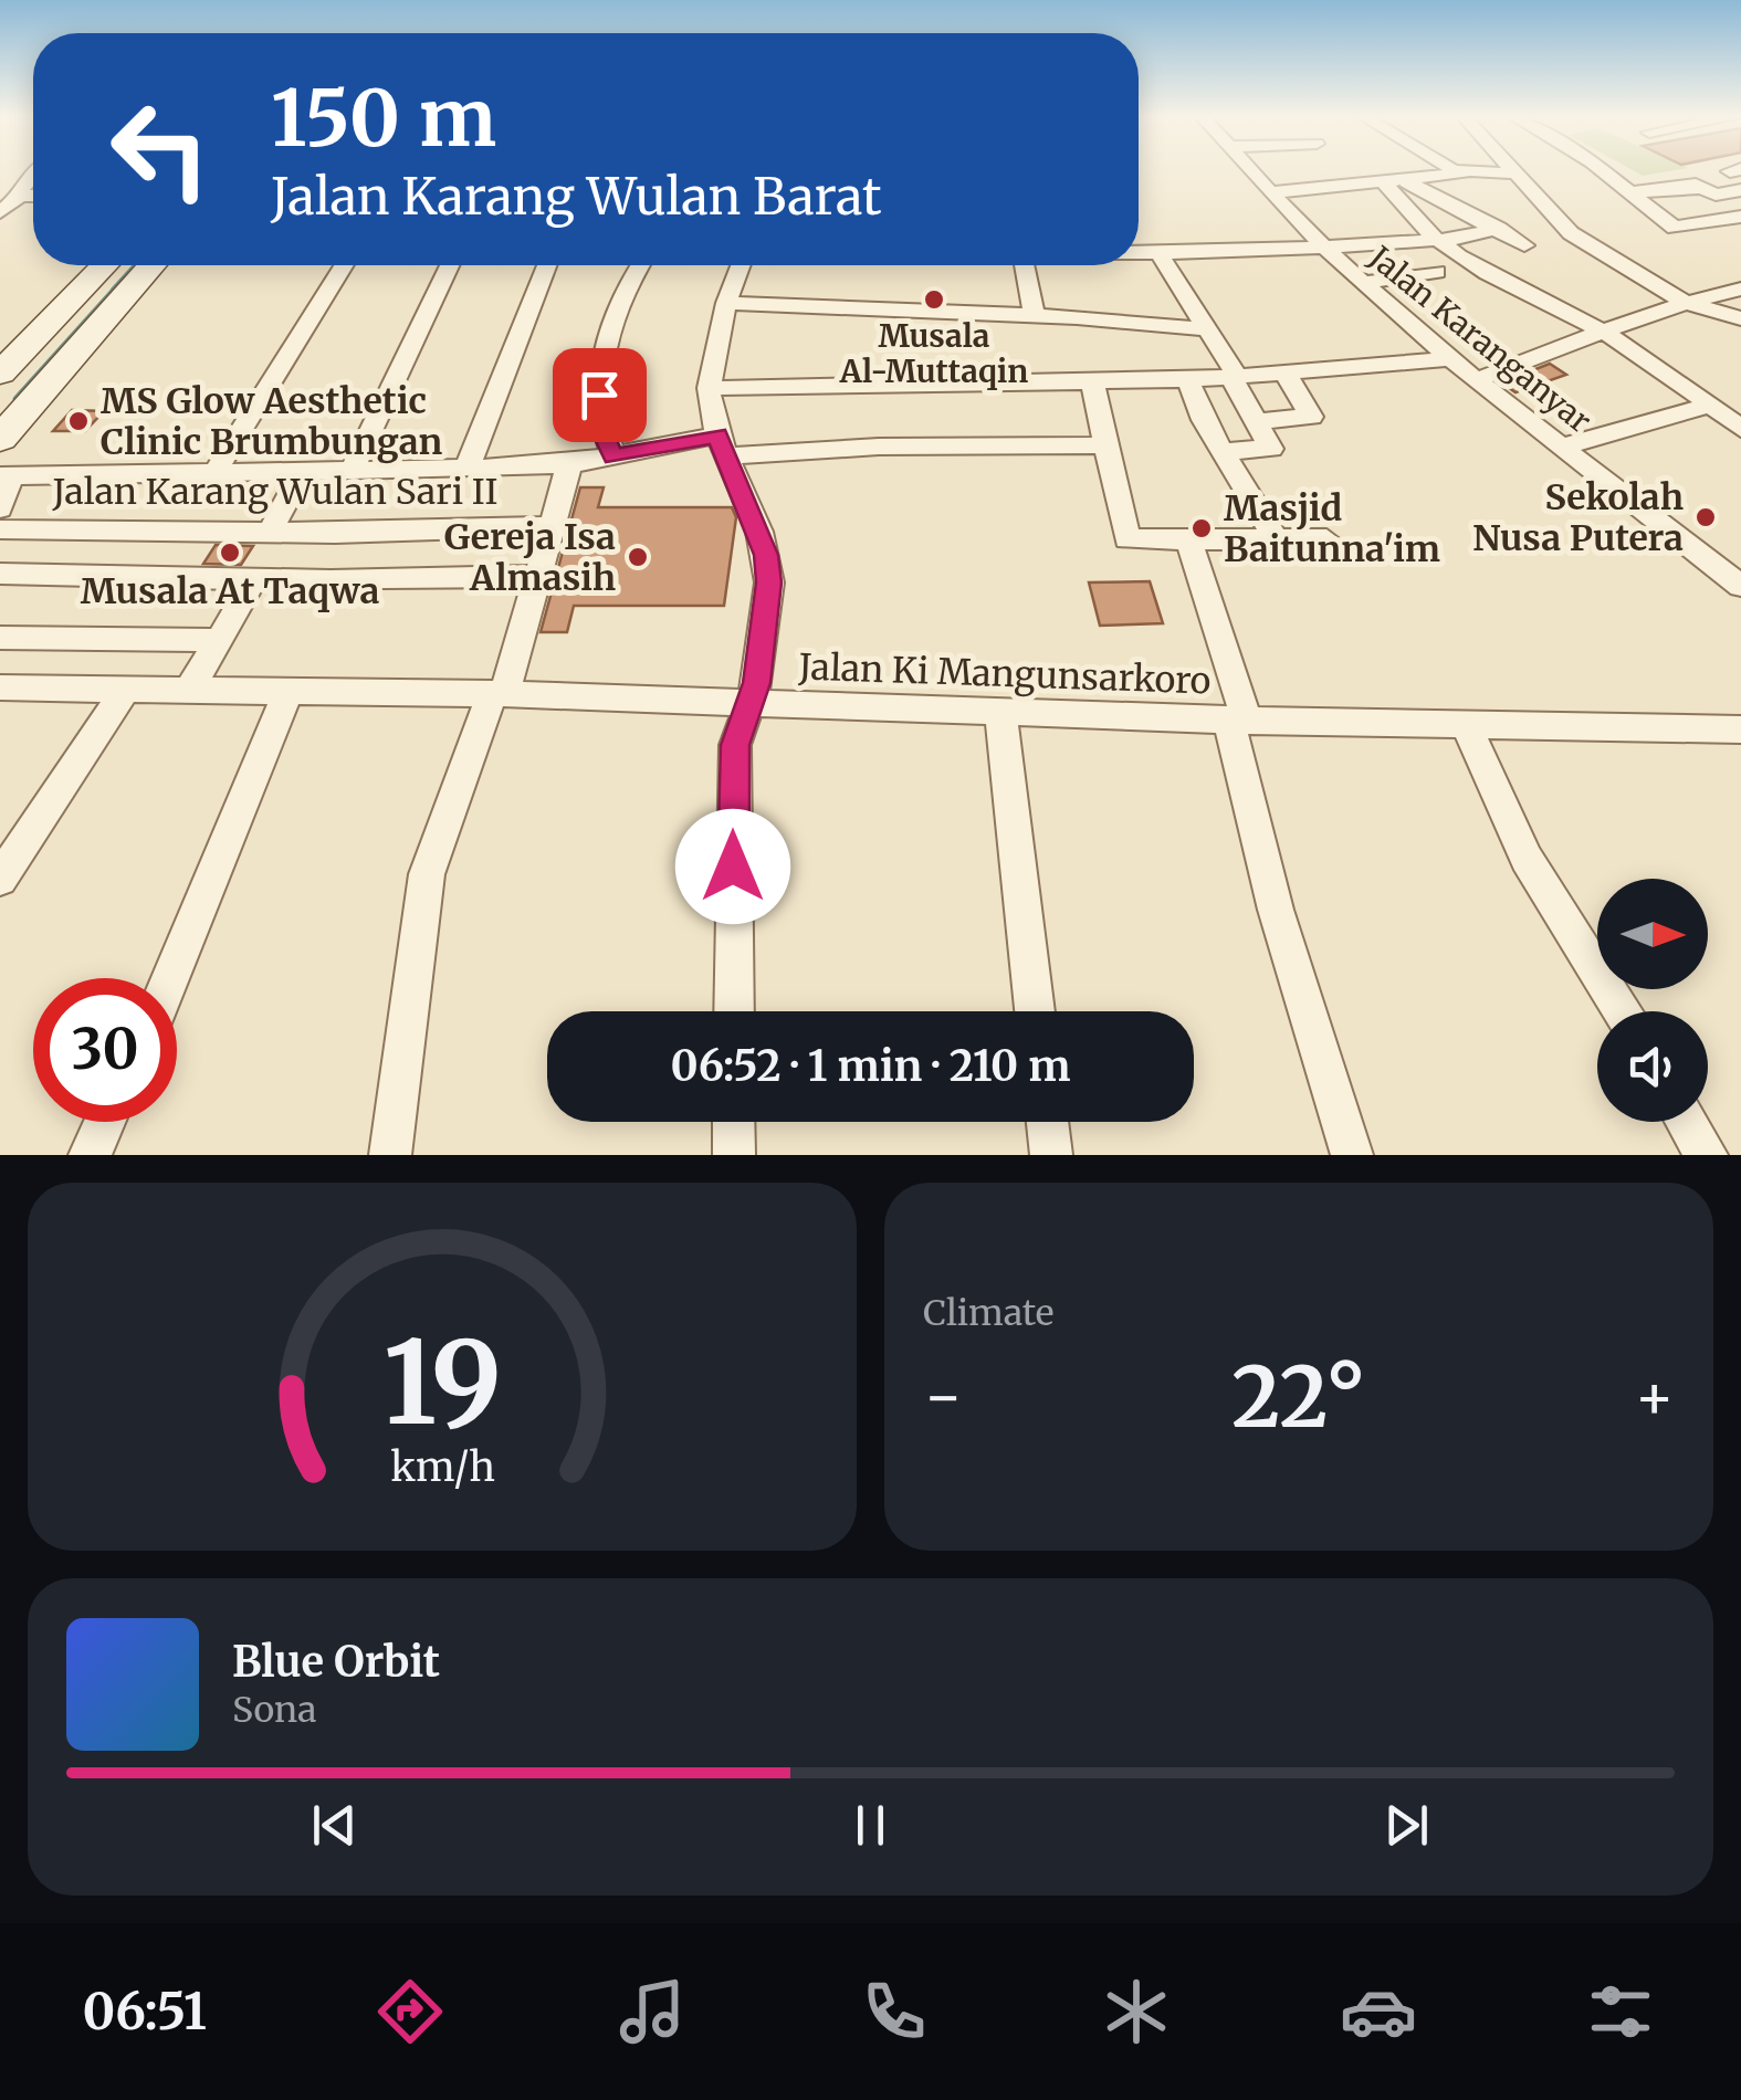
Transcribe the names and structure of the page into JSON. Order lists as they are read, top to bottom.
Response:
{
  "streets": {
    "street": ["Jalan Karanganyar", "Jalan Karang Wulan Sari II", "Jalan Ki Mangunsarkoro"]
  },
  "places": [
    "Musala Al-Muttaqin",
    "MS Glow Aesthetic Clinic Brumbungan",
    "Sekolah Nusa Putera",
    "Masjid Baitunna'im",
    "Musala At Taqwa",
    "Gereja Isa Almasih"
  ],
  "north": "right",
  "page": {
    "turn": ["150 m", "Jalan Karang Wulan Barat"],
    "limit": "30",
    "trip": "06:52 · 1 min · 210 m",
    "tile": "Climate",
    "heat": ["−", "22°", "+"],
    "song": ["Blue Orbit", "Sona"],
    "tabs": "06:51",
    "gauge": ["19", "km/h"]
  }
}
